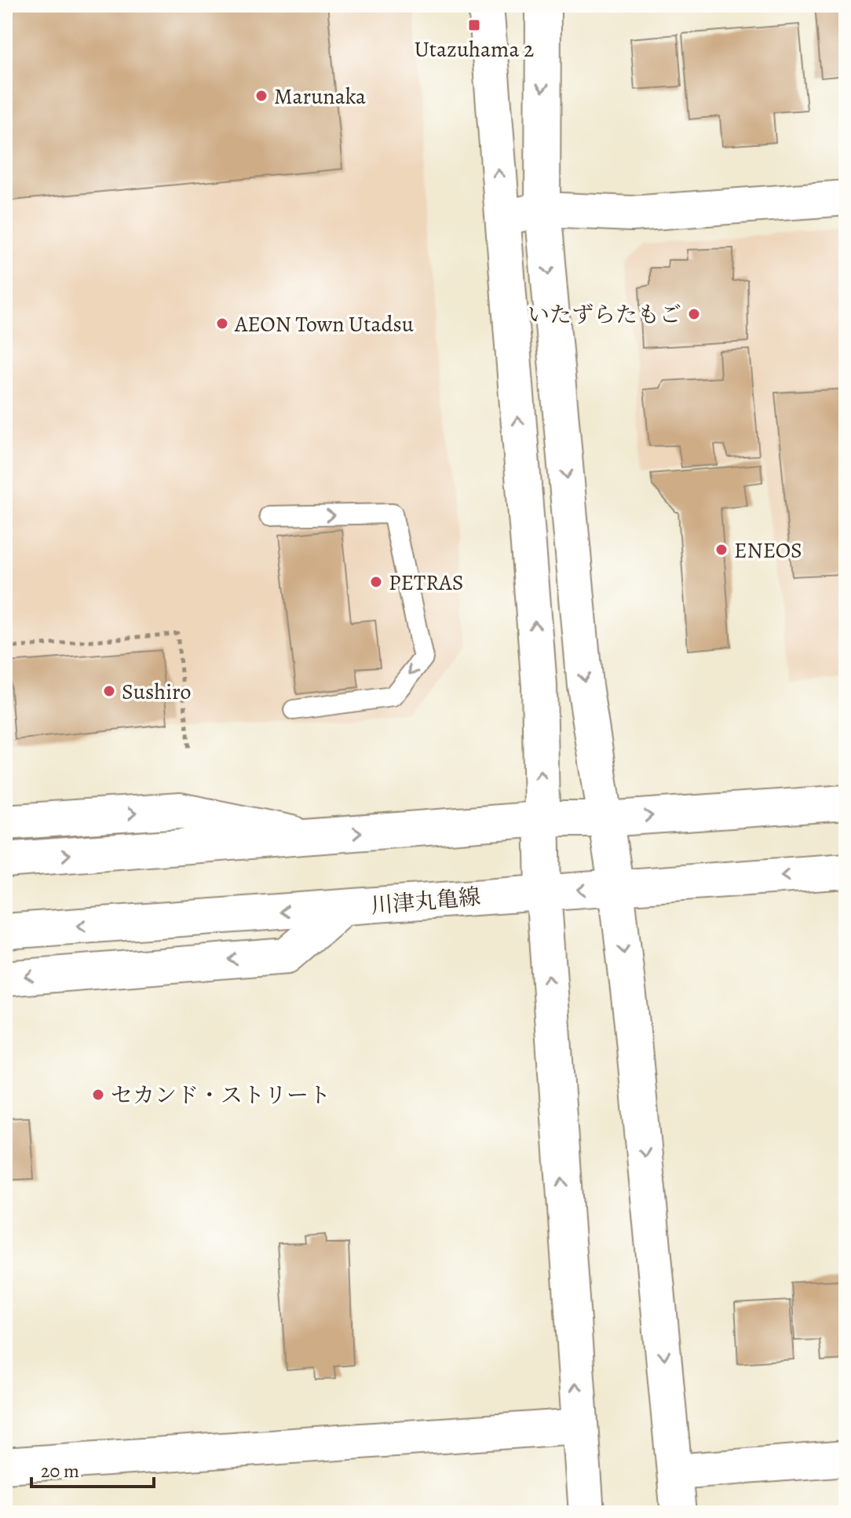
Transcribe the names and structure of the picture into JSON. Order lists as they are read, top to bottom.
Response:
{
  "streets": {
    "street": ["川津丸亀線"]
  },
  "places": {
    "transit": ["Utazuhama 2"],
    "other": [
      "Marunaka",
      "いたずらたもご",
      "AEON Town Utadsu",
      "ENEOS",
      "PETRAS",
      "Sushiro",
      "セカンド・ストリート"
    ]
  },
  "scale_bar": "20 m"
}
